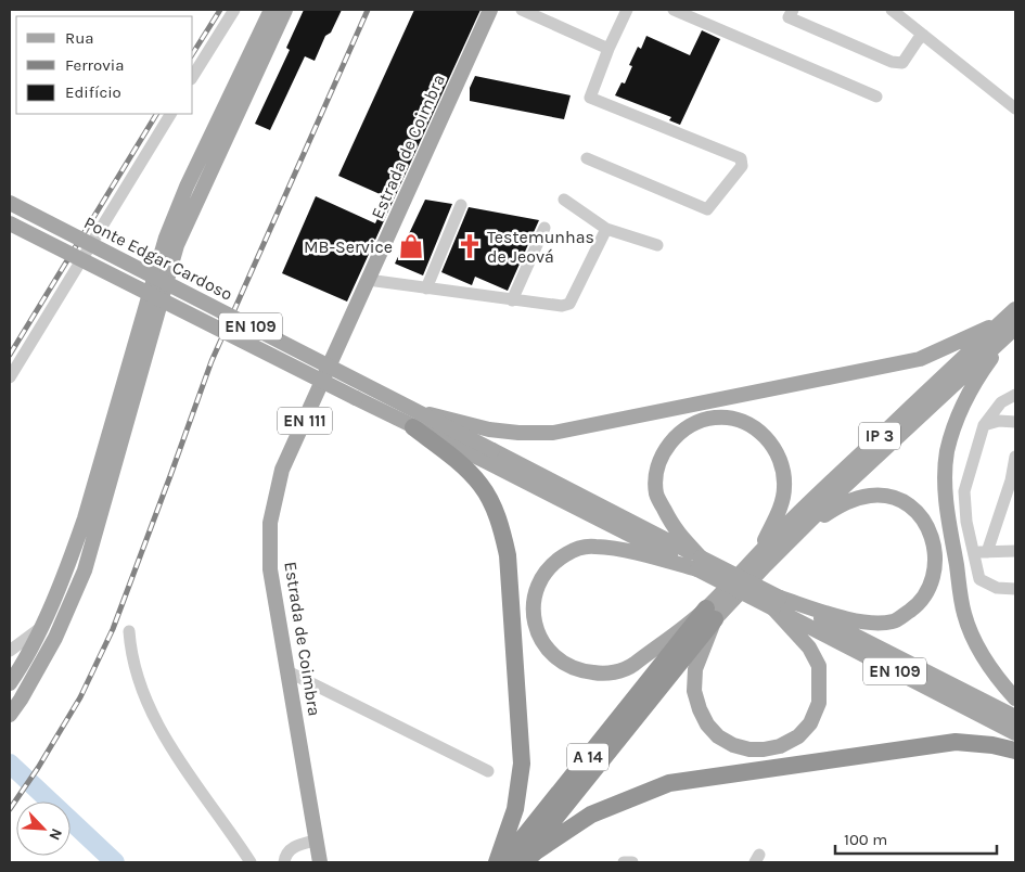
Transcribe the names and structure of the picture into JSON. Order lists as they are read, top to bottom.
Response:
{
  "streets": {
    "highway": ["A 14"],
    "main road": [
      "Estrada de Coimbra",
      "Ponte Edgar Cardoso",
      "EN 109",
      "EN 111",
      "IP 3"
    ]
  },
  "crossings": [
    ["Ponte Edgar Cardoso", "EN 109"],
    ["IP 3", "A 14"]
  ],
  "places": {
    "shop": ["MB-Service"],
    "church": ["Testemunhas de Jeová"]
  },
  "legend": ["Rua", "Ferrovia", "Edifício"],
  "scale_bar": "100 m",
  "north": "bottom right"
}
